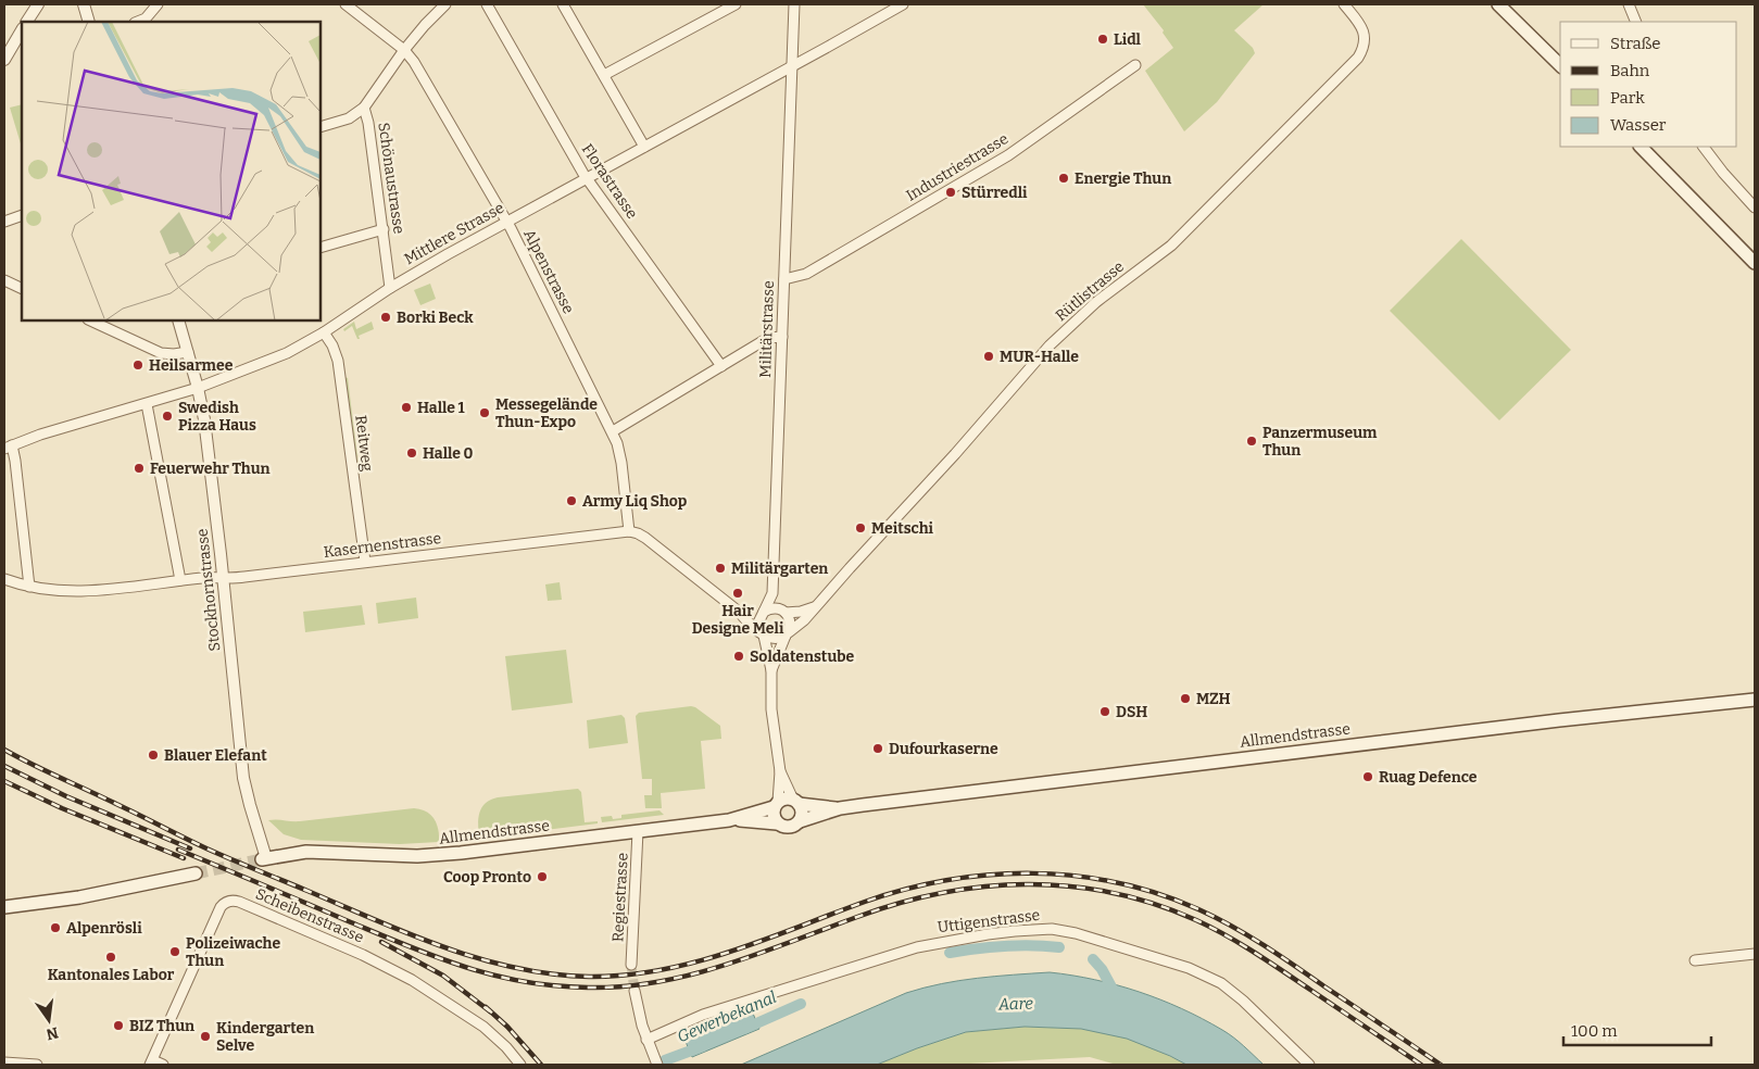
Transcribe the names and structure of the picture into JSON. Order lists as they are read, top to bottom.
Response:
{
  "streets": {
    "main road": ["Allmendstrasse"],
    "street": [
      "Industriestrasse",
      "Schönaustrasse",
      "Florastrasse",
      "Mittlere Strasse",
      "Alpenstrasse",
      "Rütlistrasse",
      "Militärstrasse",
      "Reitweg",
      "Kasernenstrasse",
      "Stockhornstrasse",
      "Regiestrasse",
      "Scheibenstrasse",
      "Uttigenstrasse"
    ]
  },
  "crossings": [
    ["Industriestrasse", "Militärstrasse"],
    ["Schönaustrasse", "Mittlere Strasse"],
    ["Schönaustrasse", "Alpenstrasse"],
    ["Florastrasse", "Mittlere Strasse"],
    ["Mittlere Strasse", "Alpenstrasse"],
    ["Mittlere Strasse", "Militärstrasse"],
    ["Mittlere Strasse", "Reitweg"],
    ["Mittlere Strasse", "Stockhornstrasse"],
    ["Alpenstrasse", "Kasernenstrasse"],
    ["Rütlistrasse", "Militärstrasse"],
    ["Reitweg", "Kasernenstrasse"],
    ["Kasernenstrasse", "Stockhornstrasse"],
    ["Stockhornstrasse", "Allmendstrasse"],
    ["Allmendstrasse", "Regiestrasse"]
  ],
  "water": ["Aare", "Gewerbekanal"],
  "places": [
    "Lidl",
    "Energie Thun",
    "Stürredli",
    "Borki Beck",
    "MUR-Halle",
    "Heilsarmee",
    "Halle 1",
    "Messegelände Thun-Expo",
    "Swedish Pizza Haus",
    "Panzermuseum Thun",
    "Halle 0",
    "Feuerwehr Thun",
    "Army Liq Shop",
    "Meitschi",
    "Militärgarten",
    "Hair Designe Meli",
    "Soldatenstube",
    "MZH",
    "DSH",
    "Dufourkaserne",
    "Blauer Elefant",
    "Ruag Defence",
    "Coop Pronto",
    "Alpenrösli",
    "Polizeiwache Thun",
    "Kantonales Labor",
    "BIZ Thun",
    "Kindergarten Selve"
  ],
  "legend": [
    "Straße",
    "Bahn",
    "Park",
    "Wasser"
  ],
  "scale_bar": "100 m",
  "north": "bottom"
}
